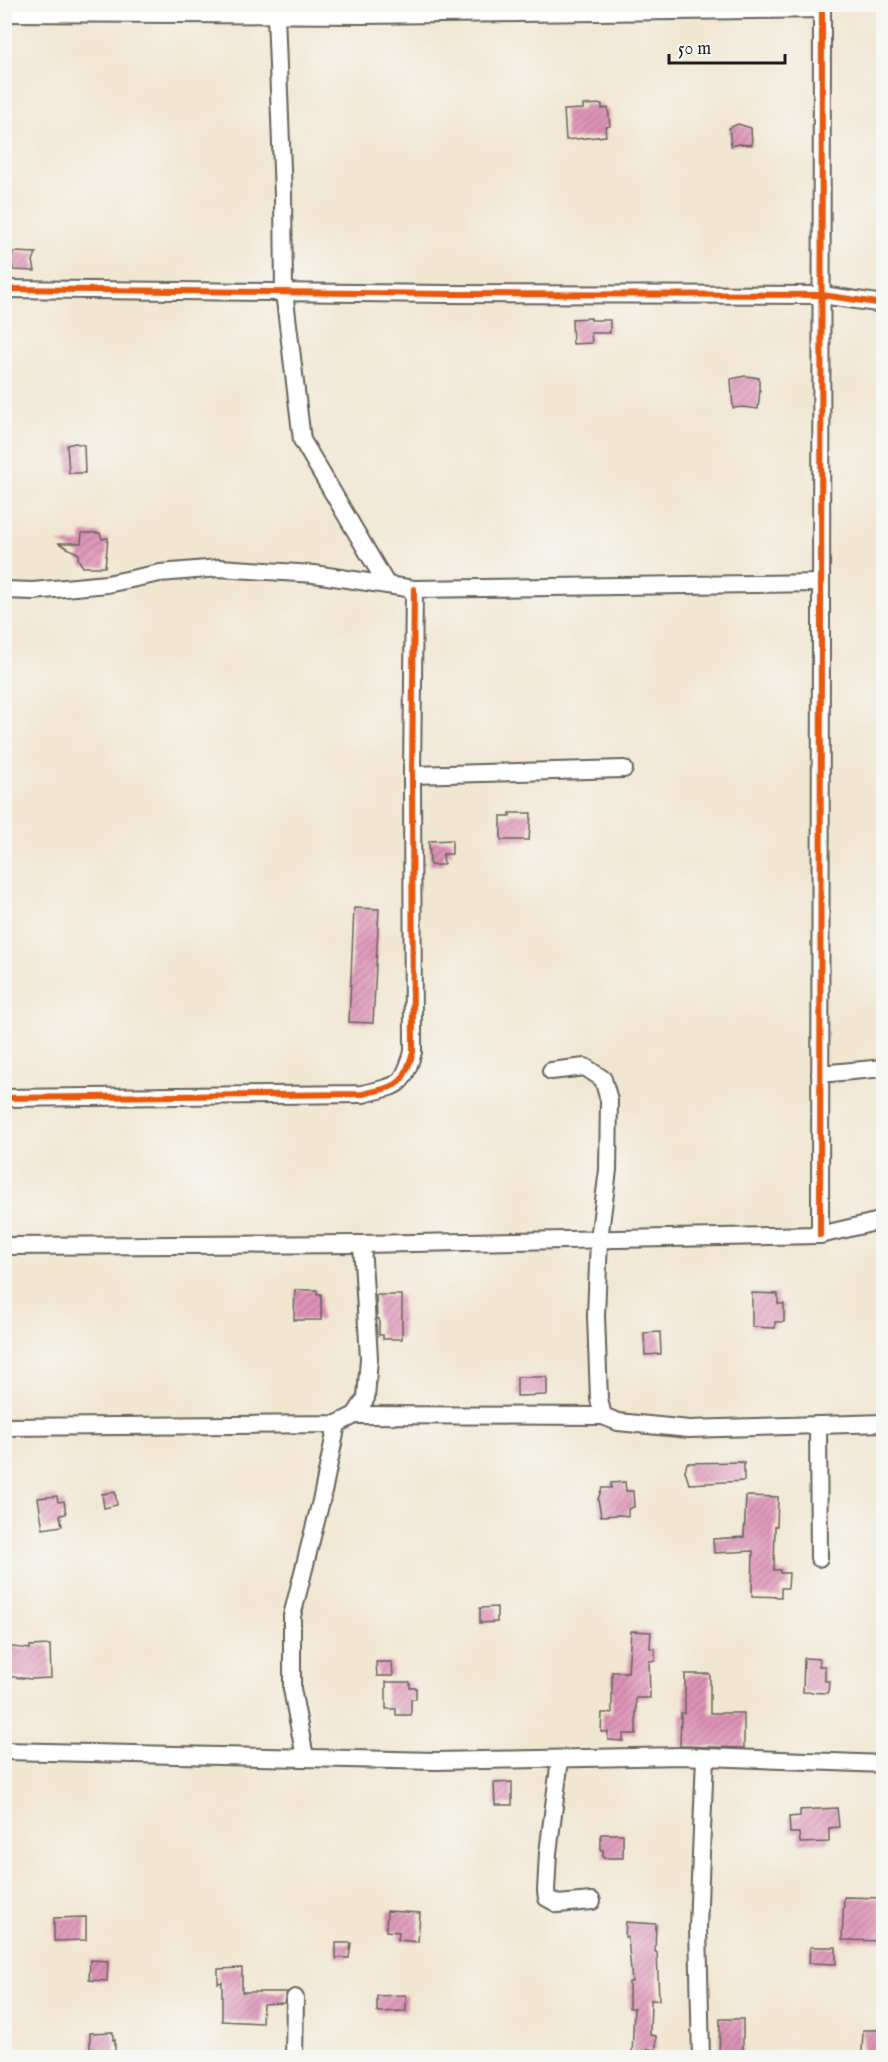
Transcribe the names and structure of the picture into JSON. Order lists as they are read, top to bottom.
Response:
{
  "scale_bar": "50 m"
}
